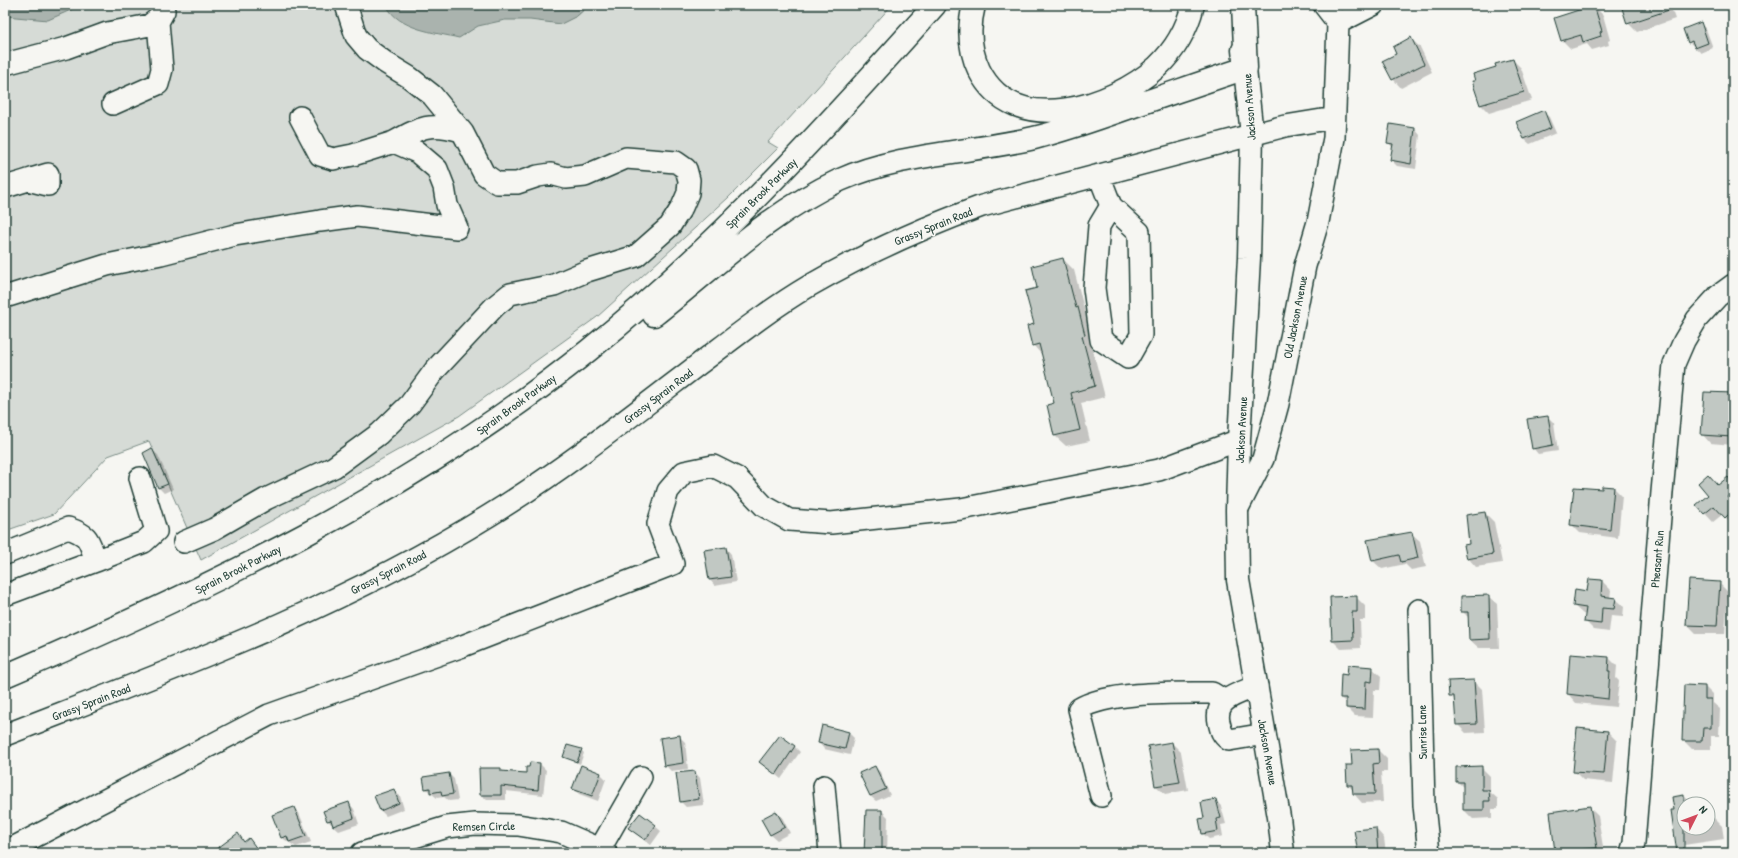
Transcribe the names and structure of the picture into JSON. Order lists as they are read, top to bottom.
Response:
{
  "streets": {
    "main road": ["Jackson Avenue", "Sprain Brook Parkway"],
    "street": [
      "Grassy Sprain Road",
      "Old Jackson Avenue",
      "Pheasant Run",
      "Sunrise Lane",
      "Remsen Circle"
    ]
  },
  "crossings": [
    ["Jackson Avenue", "Grassy Sprain Road"],
    ["Jackson Avenue", "Old Jackson Avenue"],
    ["Grassy Sprain Road", "Old Jackson Avenue"]
  ],
  "north": "top right"
}
